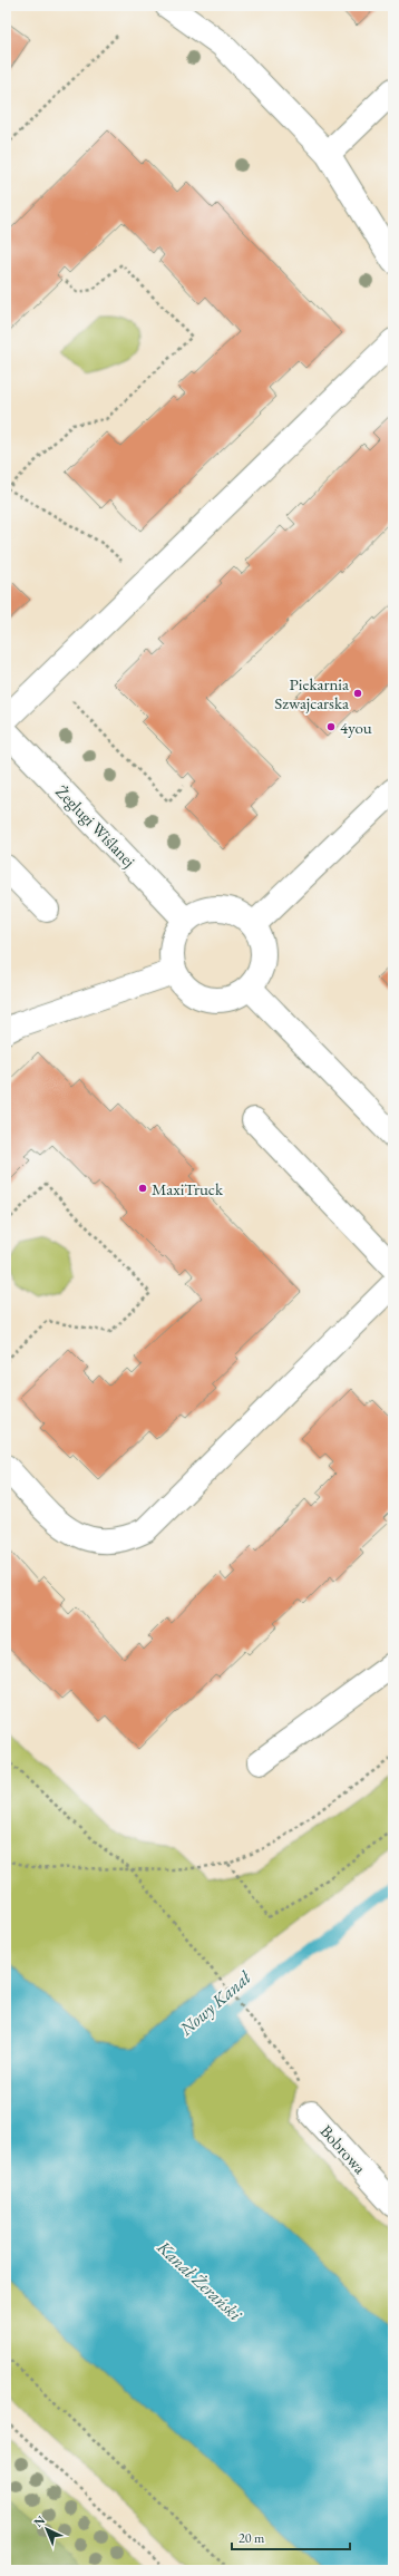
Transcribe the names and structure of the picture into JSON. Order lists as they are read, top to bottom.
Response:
{
  "streets": {
    "street": ["Żeglugi Wiślanej", "Bobrowa"]
  },
  "water": ["Nowy Kanał", "Kanał Żerański"],
  "places": ["Piekarnia Szwajcarska", "4you", "MaxiTruck"],
  "scale_bar": "20 m",
  "north": "top left"
}
